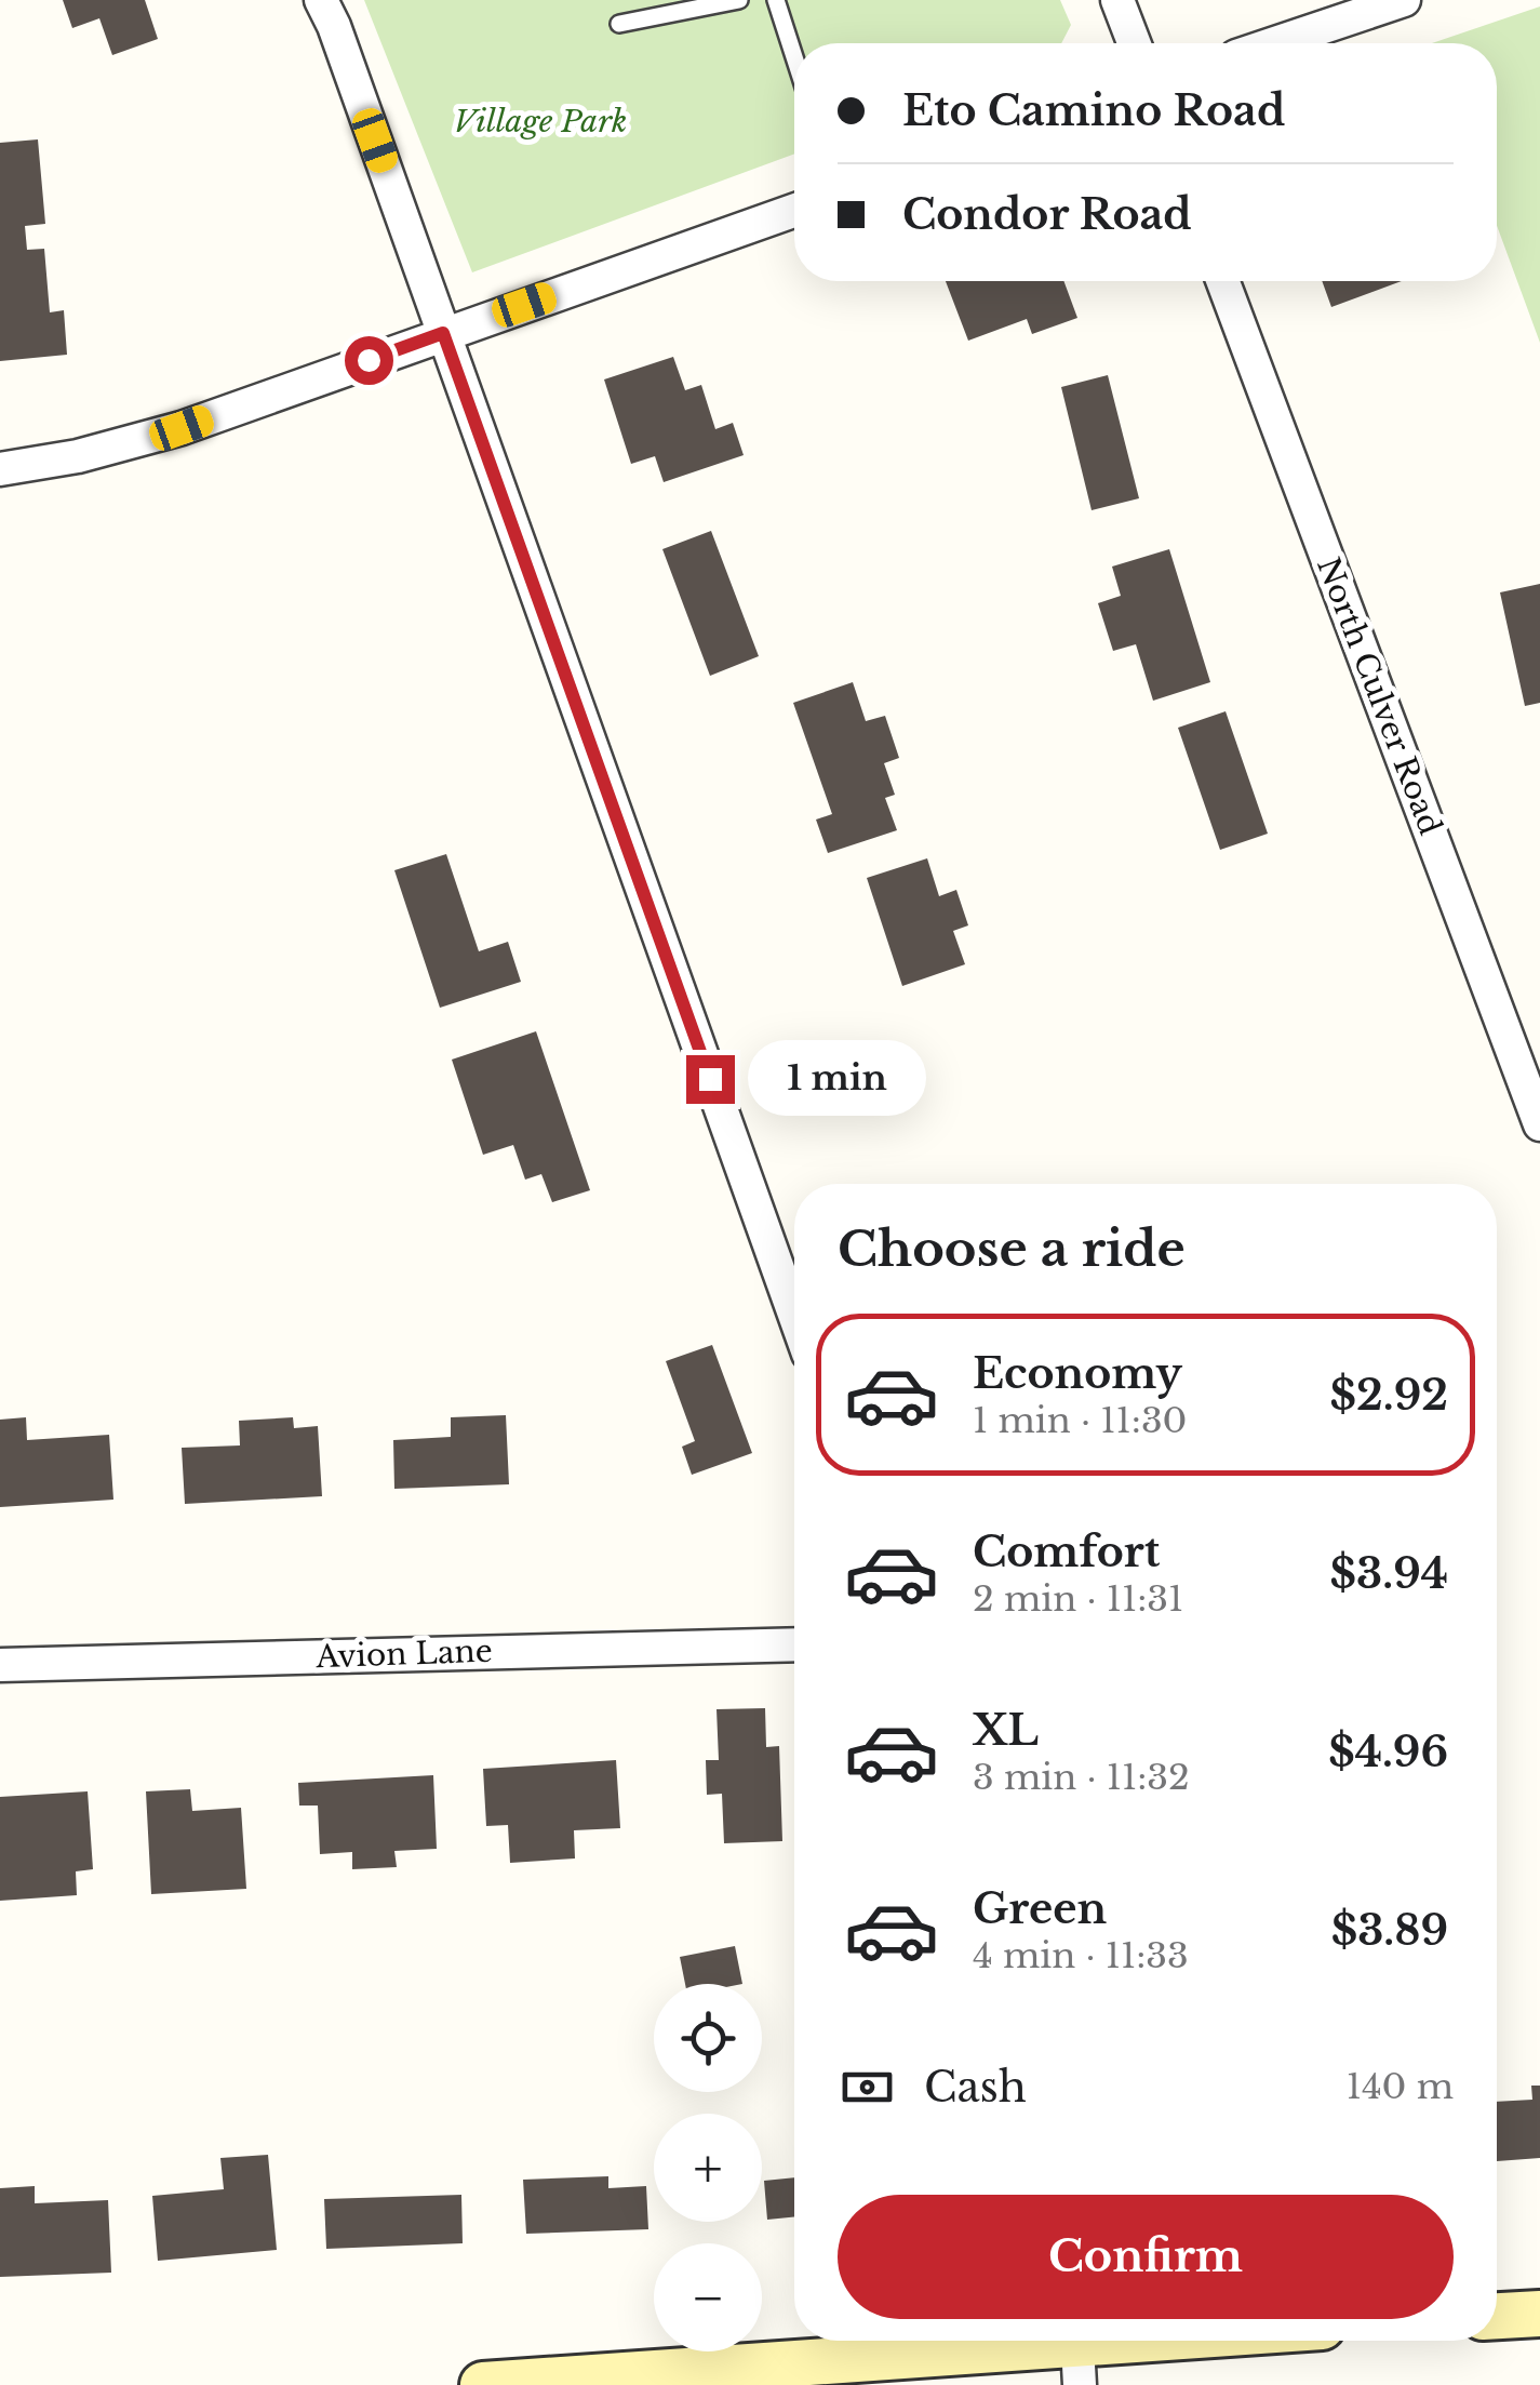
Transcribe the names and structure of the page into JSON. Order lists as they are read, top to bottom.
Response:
{
  "streets": {
    "street": ["North Culver Road", "Avion Lane"]
  },
  "parks": ["Village Park"],
  "page": {
    "banner": ["Eto Camino Road", "Condor Road"],
    "bubble": "1 min",
    "heading": "Choose a ride",
    "list": [
      {
        "name": "Economy",
        "note": "1 min · 11:30",
        "value": "$2.92"
      },
      {
        "name": "Comfort",
        "note": "2 min · 11:31",
        "value": "$3.94"
      },
      {
        "name": "XL",
        "note": "3 min · 11:32",
        "value": "$4.96"
      },
      {
        "name": "Green",
        "note": "4 min · 11:33",
        "value": "$3.89"
      }
    ],
    "map_buttons": ["+", "−"],
    "pay": ["Cash", "140 m"],
    "buttons": "Confirm"
  }
}
